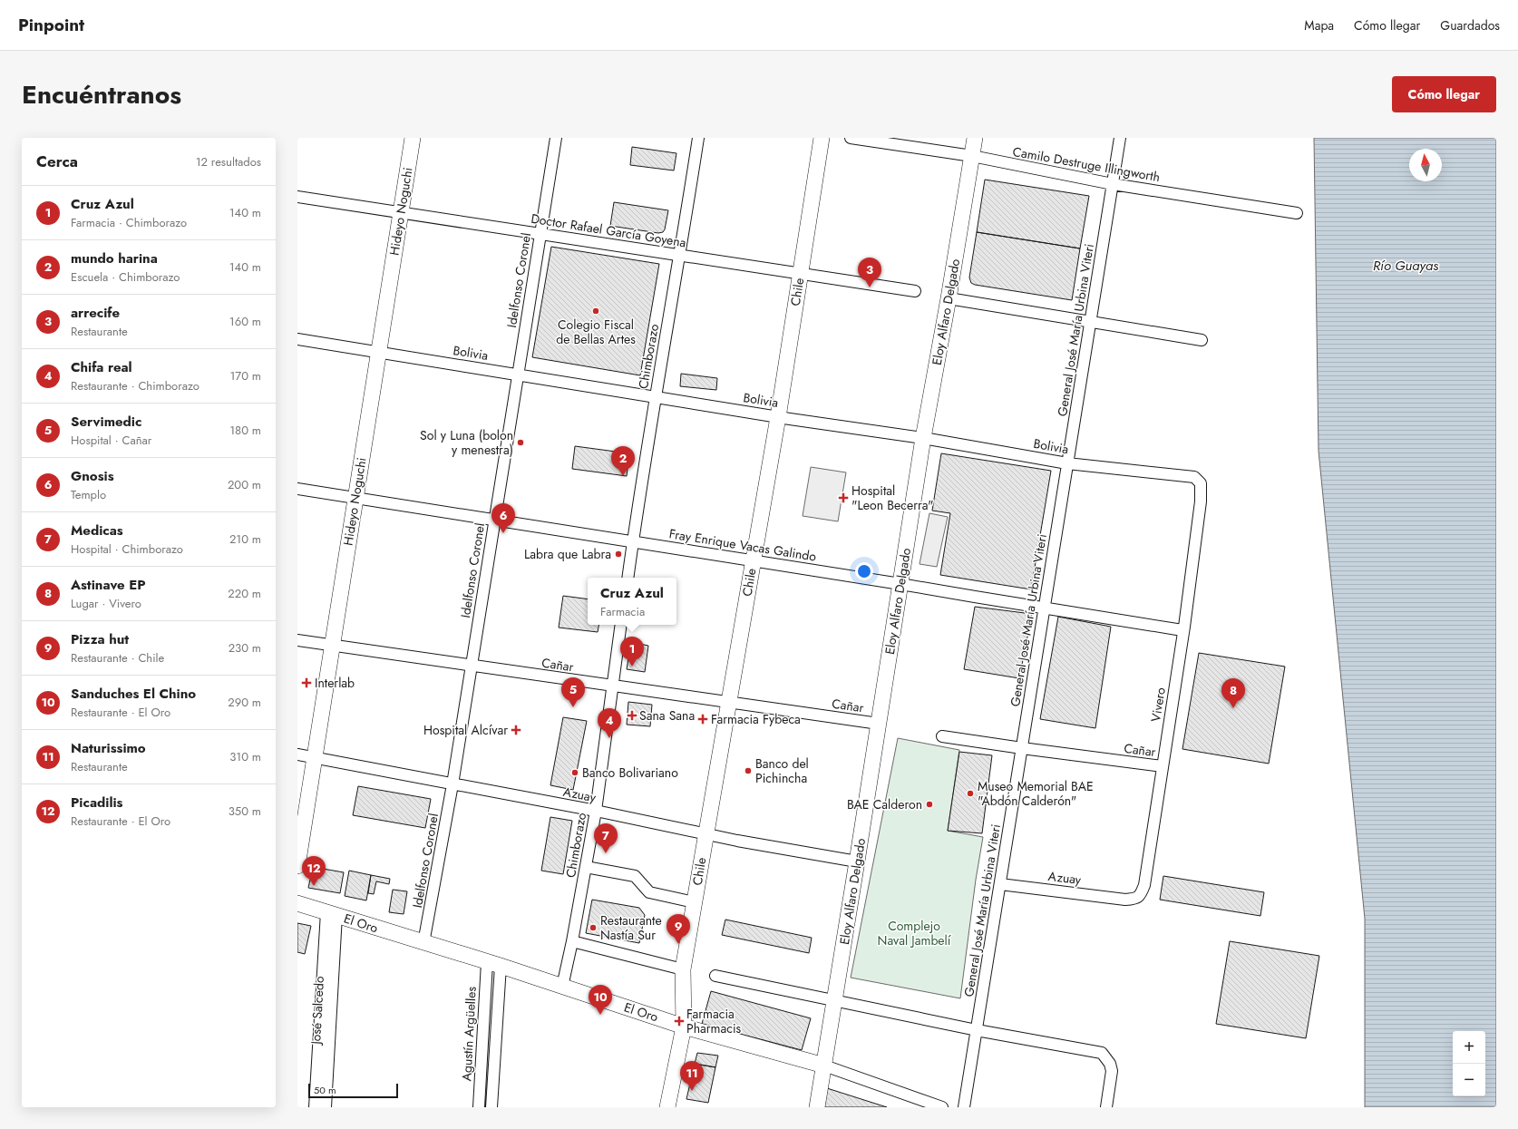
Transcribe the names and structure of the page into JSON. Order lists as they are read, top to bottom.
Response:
{
  "streets": {
    "main road": [
      "Hideyo Noguchi",
      "Chile",
      "Eloy Alfaro Delgado",
      "El Oro"
    ],
    "street": [
      "Camilo Destruge Illingworth",
      "Doctor Rafael García Goyena",
      "Idelfonso Coronel",
      "General José María Urbina Viteri",
      "Bolivia",
      "Chimborazo",
      "Fray Enrique Vacas Galindo",
      "Cañar",
      "Vivero",
      "Azuay",
      "José Salcedo",
      "Agustín Argüelles"
    ]
  },
  "crossings": [
    ["Camilo Destruge Illingworth", "Eloy Alfaro Delgado"],
    ["Camilo Destruge Illingworth", "General José María Urbina Viteri"],
    ["Hideyo Noguchi", "Doctor Rafael García Goyena"],
    ["Hideyo Noguchi", "Bolivia"],
    ["Hideyo Noguchi", "Fray Enrique Vacas Galindo"],
    ["Hideyo Noguchi", "Cañar"],
    ["Hideyo Noguchi", "Azuay"],
    ["Doctor Rafael García Goyena", "Idelfonso Coronel"],
    ["Doctor Rafael García Goyena", "Chile"],
    ["Doctor Rafael García Goyena", "Chimborazo"],
    ["Idelfonso Coronel", "Bolivia"],
    ["Idelfonso Coronel", "Fray Enrique Vacas Galindo"],
    ["Idelfonso Coronel", "Cañar"],
    ["Idelfonso Coronel", "Azuay"],
    ["Idelfonso Coronel", "El Oro"],
    ["Chile", "Bolivia"],
    ["Chile", "Fray Enrique Vacas Galindo"],
    ["Chile", "Cañar"],
    ["Chile", "Azuay"],
    ["Chile", "El Oro"],
    ["Eloy Alfaro Delgado", "Bolivia"],
    ["Eloy Alfaro Delgado", "Fray Enrique Vacas Galindo"],
    ["Eloy Alfaro Delgado", "Cañar"],
    ["Eloy Alfaro Delgado", "Azuay"],
    ["Eloy Alfaro Delgado", "El Oro"],
    ["General José María Urbina Viteri", "Bolivia"],
    ["General José María Urbina Viteri", "Fray Enrique Vacas Galindo"],
    ["General José María Urbina Viteri", "Cañar"],
    ["General José María Urbina Viteri", "Azuay"],
    ["Bolivia", "Chimborazo"],
    ["Bolivia", "Vivero"],
    ["Chimborazo", "Fray Enrique Vacas Galindo"],
    ["Chimborazo", "Cañar"],
    ["Chimborazo", "Azuay"],
    ["Chimborazo", "El Oro"],
    ["Fray Enrique Vacas Galindo", "Vivero"],
    ["Cañar", "Vivero"],
    ["Vivero", "Azuay"],
    ["El Oro", "José Salcedo"],
    ["El Oro", "Agustín Argüelles"]
  ],
  "water": ["Río Guayas"],
  "parks": ["Complejo Naval Jambelí"],
  "places": {
    "other": [
      "Colegio Fiscal de Bellas Artes",
      "Sol y Luna (bolon y menestra)",
      "Labra que Labra",
      "Banco del Pichincha",
      "Banco Bolivariano",
      "Museo Memorial BAE \"Abdón Calderón\"",
      "BAE Calderon",
      "Restaurante Nastía Sur"
    ],
    "health": [
      "Hospital \"Leon Becerra\"",
      "Interlab",
      "Sana Sana",
      "Farmacia Fybeca",
      "Hospital Alcívar",
      "Farmacia Pharmacis"
    ]
  },
  "scale_bar": "50 m",
  "north": "top",
  "page": {
    "header": "Pinpoint",
    "nav": ["Mapa", "Cómo llegar", "Guardados"],
    "title": "Encuéntranos",
    "buttons": "Cómo llegar",
    "heading": ["Cerca", "12 resultados"],
    "list": [
      {
        "mark": "1",
        "name": "Cruz Azul",
        "note": "Farmacia · Chimborazo",
        "value": "140 m"
      },
      {
        "mark": "2",
        "name": "mundo harina",
        "note": "Escuela · Chimborazo",
        "value": "140 m"
      },
      {
        "mark": "3",
        "name": "arrecife",
        "note": "Restaurante",
        "value": "160 m"
      },
      {
        "mark": "4",
        "name": "Chifa real",
        "note": "Restaurante · Chimborazo",
        "value": "170 m"
      },
      {
        "mark": "5",
        "name": "Servimedic",
        "note": "Hospital · Cañar",
        "value": "180 m"
      },
      {
        "mark": "6",
        "name": "Gnosis",
        "note": "Templo",
        "value": "200 m"
      },
      {
        "mark": "7",
        "name": "Medicas",
        "note": "Hospital · Chimborazo",
        "value": "210 m"
      },
      {
        "mark": "8",
        "name": "Astinave EP",
        "note": "Lugar · Vivero",
        "value": "220 m"
      },
      {
        "mark": "9",
        "name": "Pizza hut",
        "note": "Restaurante · Chile",
        "value": "230 m"
      },
      {
        "mark": "10",
        "name": "Sanduches El Chino",
        "note": "Restaurante · El Oro",
        "value": "290 m"
      },
      {
        "mark": "11",
        "name": "Naturissimo",
        "note": "Restaurante",
        "value": "310 m"
      },
      {
        "mark": "12",
        "name": "Picadilis",
        "note": "Restaurante · El Oro",
        "value": "350 m"
      }
    ],
    "pins": [
      "3",
      "2",
      "6",
      "1",
      "5",
      "8",
      "4",
      "7",
      "12",
      "9",
      "10",
      "11"
    ],
    "popup": ["Cruz Azul", "Farmacia"],
    "map_buttons": ["+", "−"],
    "scale": "50 m"
  }
}
